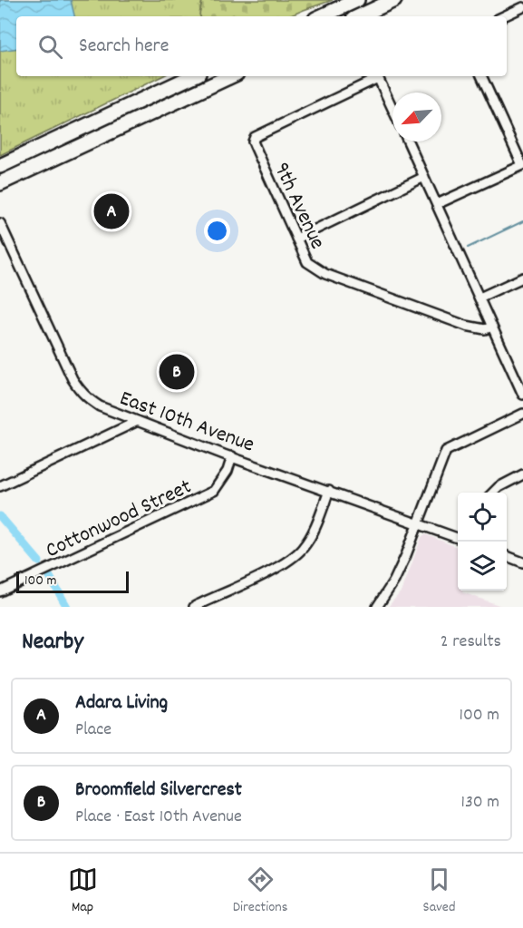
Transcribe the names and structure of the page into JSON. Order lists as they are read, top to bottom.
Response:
{
  "streets": {
    "street": ["9th Avenue", "East 10th Avenue", "Cottonwood Street"]
  },
  "crossings": [
    ["East 10th Avenue", "Cottonwood Street"]
  ],
  "scale_bar": "100 m",
  "north": "bottom left",
  "page": {
    "search": "Search here",
    "pins": ["A", "B"],
    "scale": "100 m",
    "heading": ["Nearby", "2 results"],
    "list": [
      {
        "mark": "A",
        "name": "Adara Living",
        "note": "Place",
        "value": "100 m"
      },
      {
        "mark": "B",
        "name": "Broomfield Silvercrest",
        "note": "Place · East 10th Avenue",
        "value": "130 m"
      }
    ],
    "nav": ["Map", "Directions", "Saved"]
  }
}
